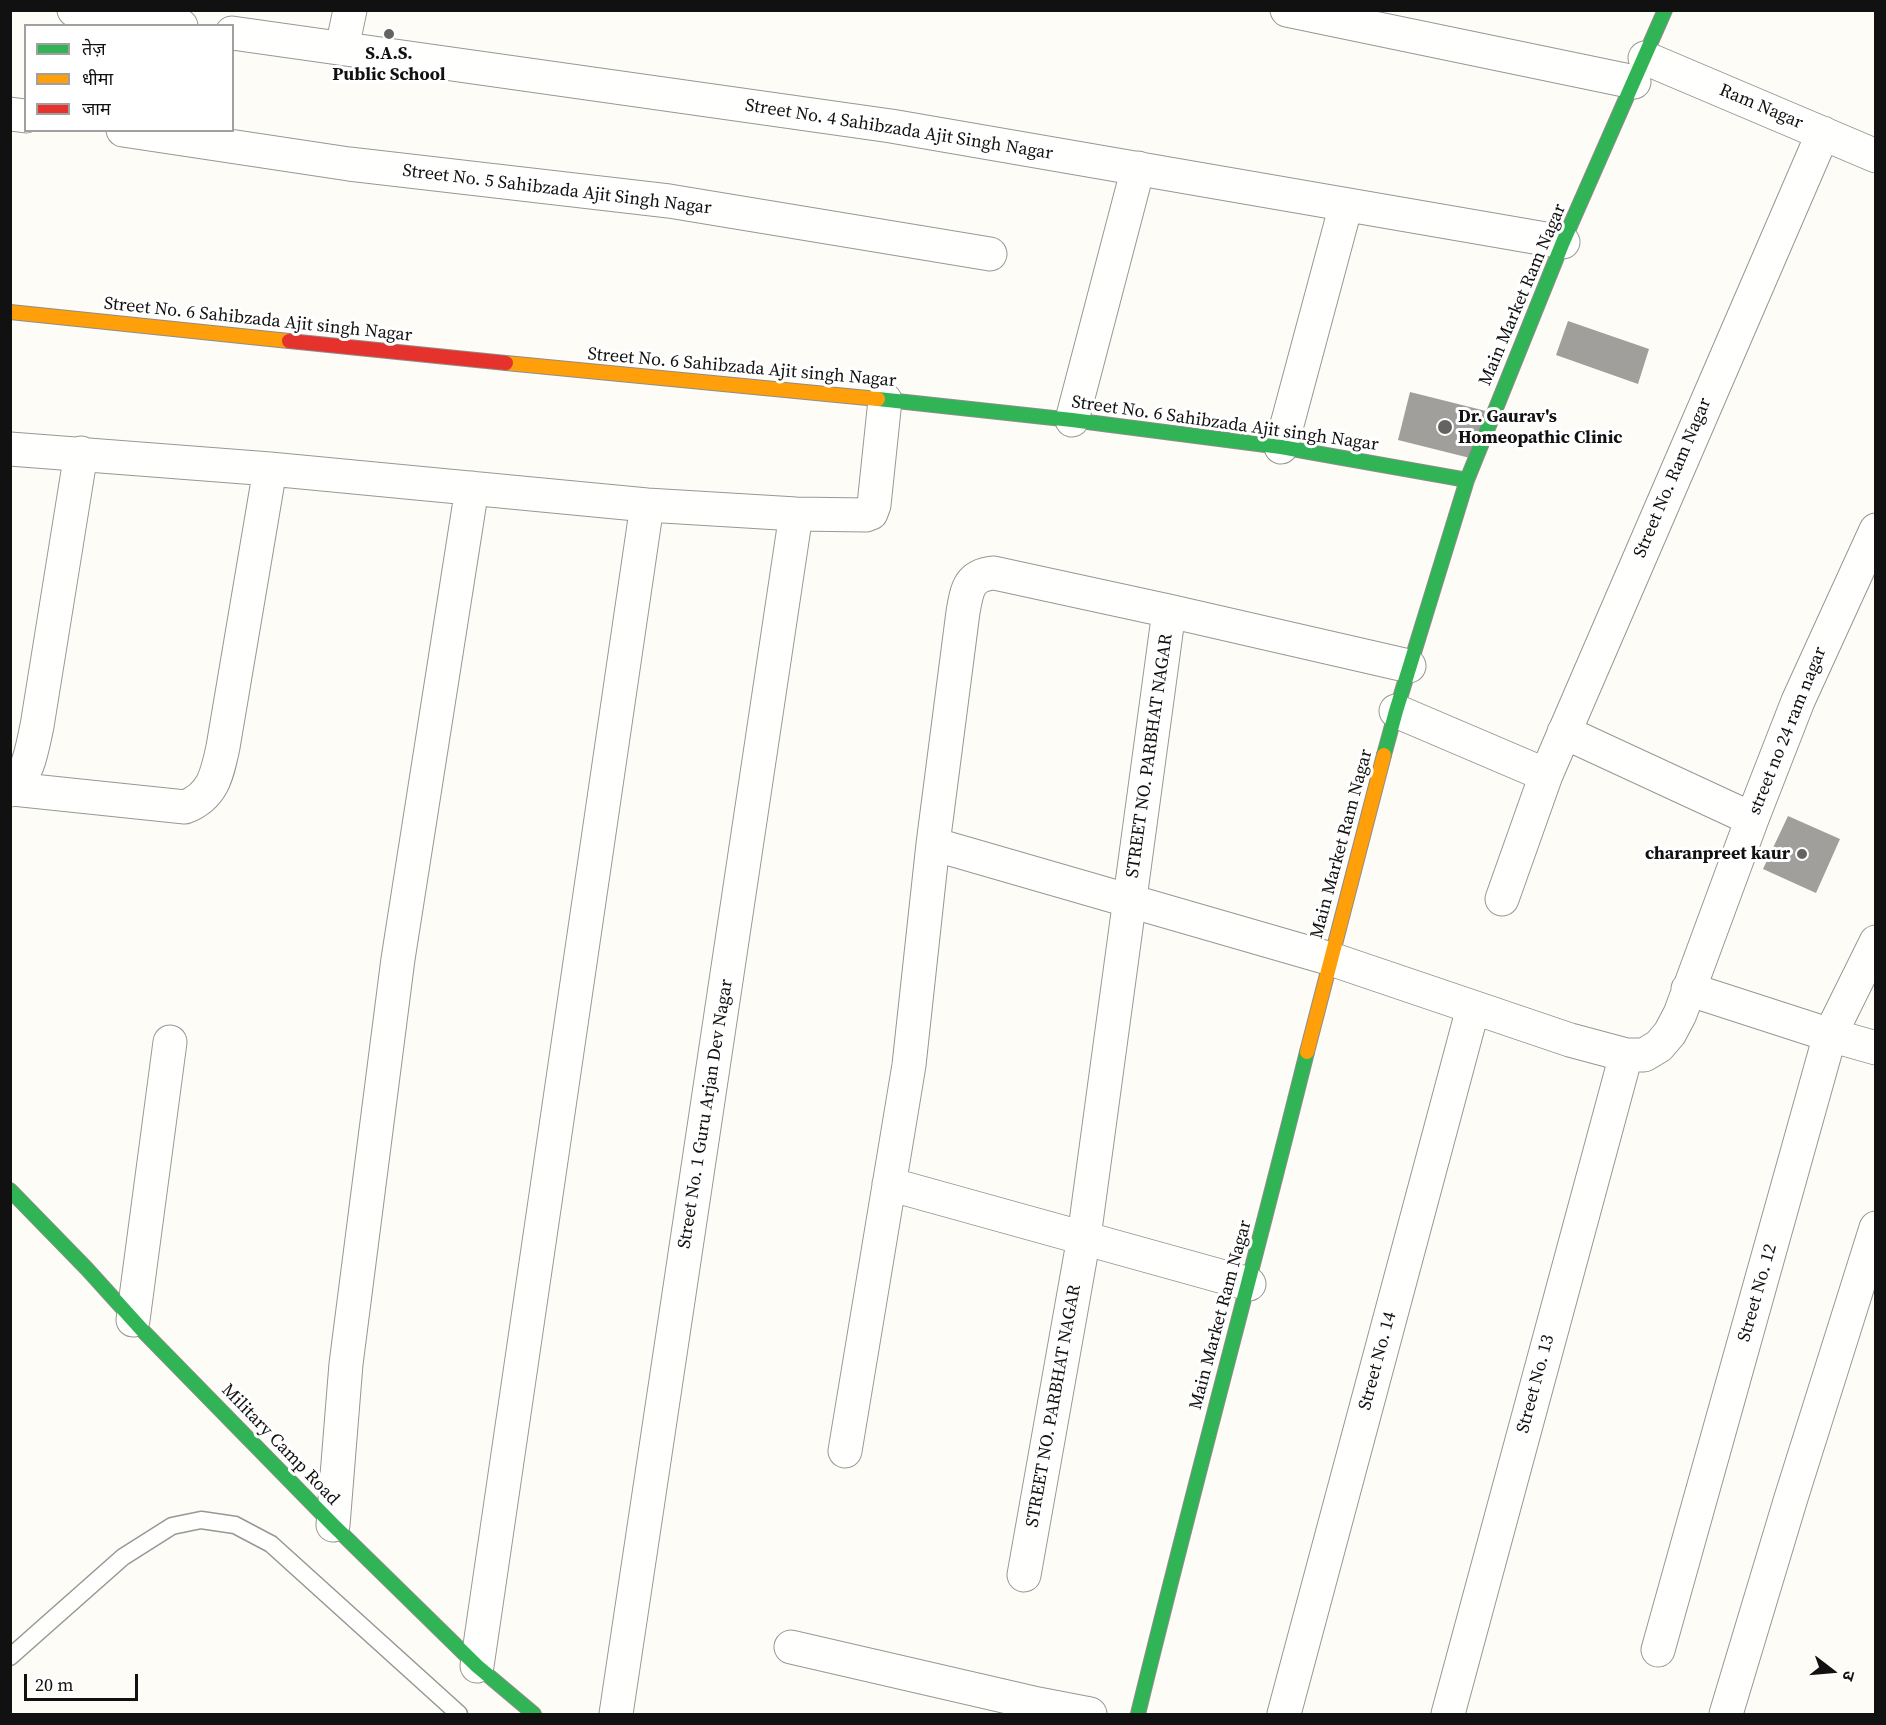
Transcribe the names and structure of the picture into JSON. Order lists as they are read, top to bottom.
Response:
{
  "streets": {
    "street": [
      "Ram Nagar",
      "Street No. 4 Sahibzada Ajit Singh Nagar",
      "Street No. 5 Sahibzada Ajit Singh Nagar",
      "Main Market Ram Nagar",
      "Street No. 6 Sahibzada Ajit singh Nagar",
      "Street No. Ram Nagar",
      "street no 24 ram nagar",
      "STREET NO. PARBHAT NAGAR",
      "Street No. 1 Guru Arjan Dev Nagar",
      "Street No. 12",
      "Street No. 14",
      "Street No. 13",
      "Military Camp Road"
    ]
  },
  "crossings": [
    ["Ram Nagar", "Main Market Ram Nagar"],
    ["Ram Nagar", "Street No. Ram Nagar"],
    ["Street No. 4 Sahibzada Ajit Singh Nagar", "Main Market Ram Nagar"],
    ["Main Market Ram Nagar", "Street No. 6 Sahibzada Ajit singh Nagar"],
    ["Main Market Ram Nagar", "street no 24 ram nagar"],
    ["Main Market Ram Nagar", "STREET NO. PARBHAT NAGAR"],
    ["street no 24 ram nagar", "STREET NO. PARBHAT NAGAR"],
    ["street no 24 ram nagar", "Street No. 14"],
    ["street no 24 ram nagar", "Street No. 13"]
  ],
  "places": ["S.A.S. Public School", "Dr. Gaurav's Homeopathic Clinic", "charanpreet kaur"],
  "legend": ["तेज़", "धीमा", "जाम"],
  "scale_bar": "20 m",
  "north": "right"
}
